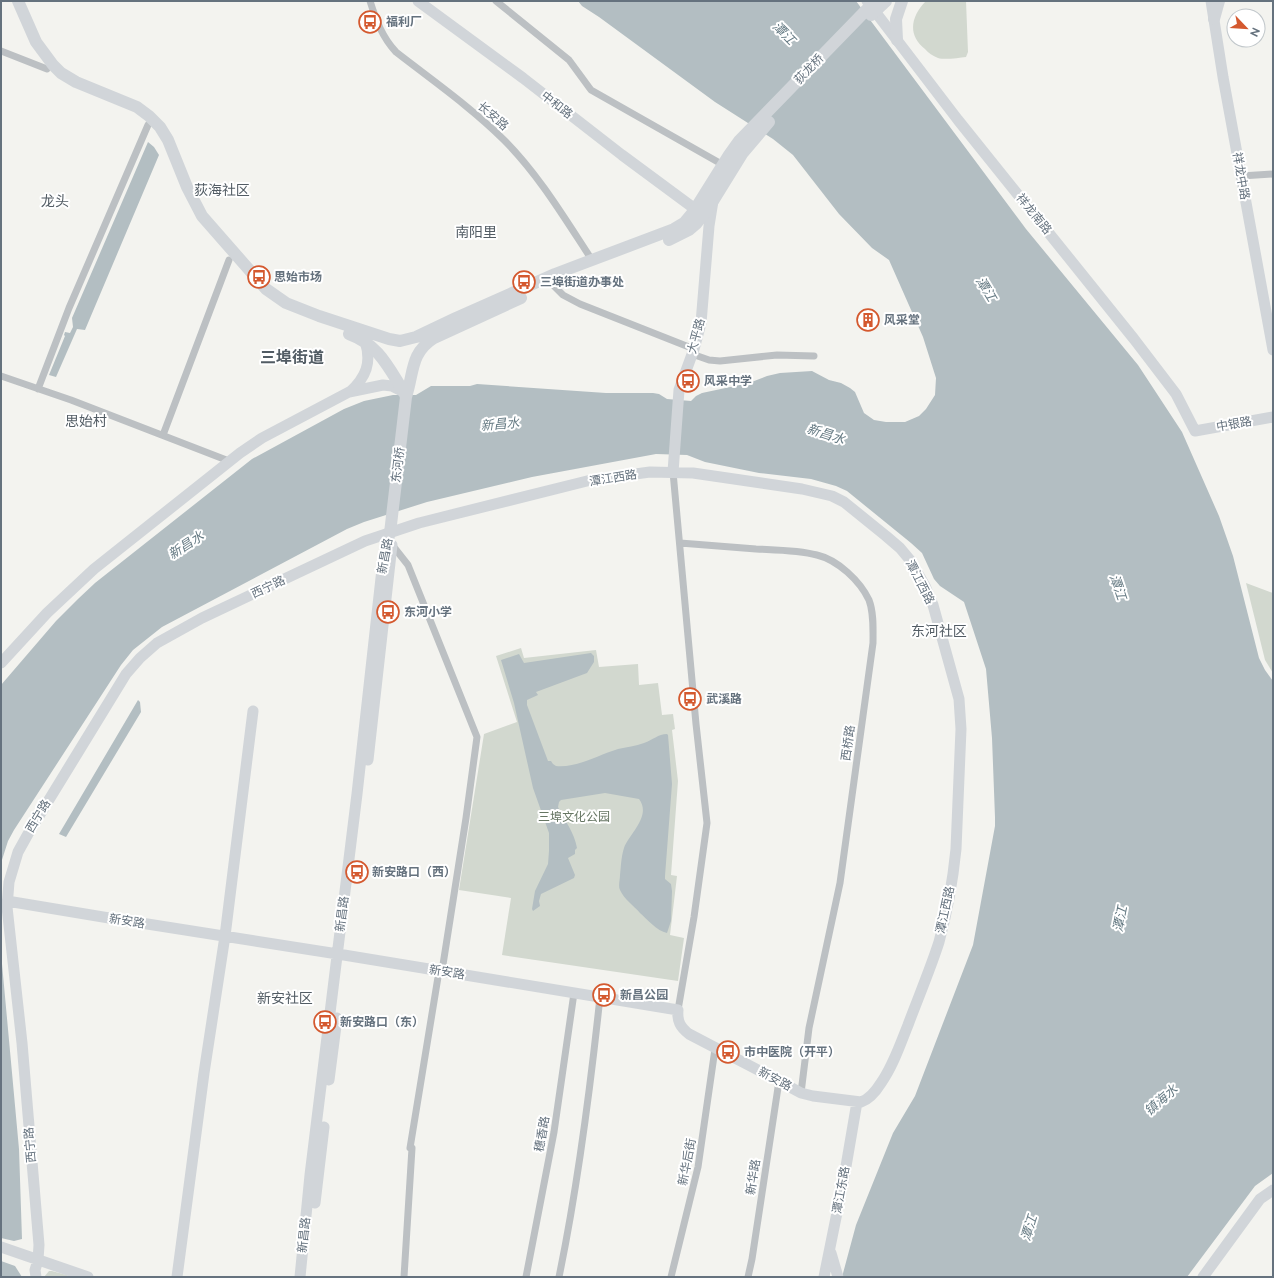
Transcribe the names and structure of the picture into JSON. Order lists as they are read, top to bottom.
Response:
{
  "streets": {
    "main road": ["荻龙桥", "东河桥"],
    "street": [
      "中和路",
      "长安路",
      "祥龙中路",
      "祥龙南路",
      "大平路",
      "中银路",
      "潭江西路",
      "新昌路",
      "西宁路",
      "西桥路",
      "新安路",
      "穗香路",
      "新华后街",
      "新华路",
      "潭江东路"
    ]
  },
  "crossings": [
    ["荻龙桥", "祥龙南路"],
    ["荻龙桥", "东河桥"],
    ["祥龙南路", "中银路"],
    ["大平路", "东河桥"],
    ["大平路", "潭江西路"],
    ["东河桥", "潭江西路"],
    ["东河桥", "新昌路"],
    ["东河桥", "西宁路"],
    ["潭江西路", "新昌路"],
    ["潭江西路", "西宁路"],
    ["潭江西路", "新安路"],
    ["潭江西路", "潭江东路"],
    ["新昌路", "西宁路"],
    ["新昌路", "新安路"],
    ["西宁路", "新安路"],
    ["西桥路", "新安路"],
    ["新安路", "穗香路"],
    ["新安路", "新华后街"],
    ["新安路", "新华路"],
    ["新安路", "潭江东路"]
  ],
  "districts": [
    "荻海社区",
    "龙头",
    "南阳里",
    "三埠街道",
    "思始村",
    "东河社区",
    "新安社区"
  ],
  "water": ["潭江", "新昌水", "镇海水"],
  "parks": ["三埠文化公园"],
  "places": {
    "bus stop": [
      "福利厂",
      "思始市场",
      "三埠街道办事处",
      "风采中学",
      "东河小学",
      "武溪路",
      "新安路口（西）",
      "新昌公园",
      "新安路口（东）",
      "市中医院（开平）"
    ],
    "building": ["风采堂"]
  },
  "north": "bottom right"
}
